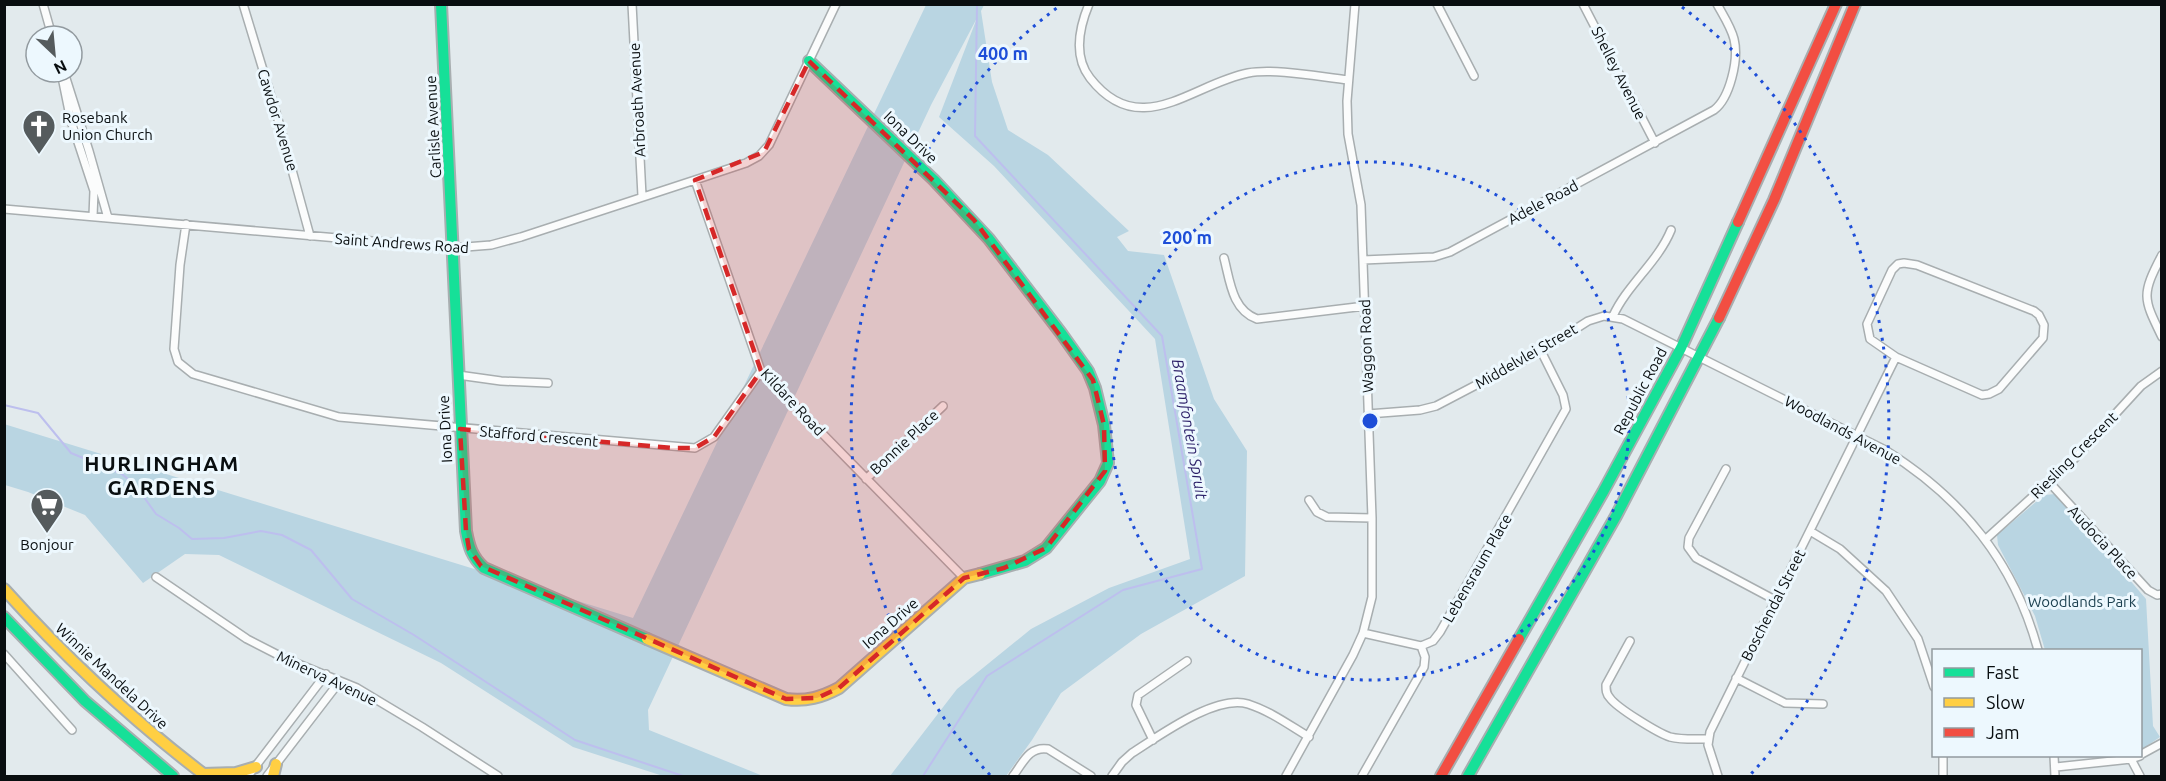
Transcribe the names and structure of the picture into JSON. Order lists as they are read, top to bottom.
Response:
{
  "streets": {
    "main road": [
      "Carlisle Avenue",
      "Iona Drive",
      "Republic Road",
      "Winnie Mandela Drive"
    ],
    "street": [
      "Shelley Avenue",
      "Arbroath Avenue",
      "Cawdor Avenue",
      "Adele Road",
      "Saint Andrews Road",
      "Waggon Road",
      "Middelvlei Street",
      "Kildare Road",
      "Woodlands Avenue",
      "Stafford Crescent",
      "Bonnie Place",
      "Riesling Crescent",
      "Audocia Place",
      "Lebensraum Place",
      "Boschendal Street",
      "Minerva Avenue"
    ]
  },
  "crossings": [
    ["Shelley Avenue", "Adele Road"],
    ["Arbroath Avenue", "Saint Andrews Road"],
    ["Cawdor Avenue", "Saint Andrews Road"],
    ["Carlisle Avenue", "Iona Drive"],
    ["Carlisle Avenue", "Saint Andrews Road"],
    ["Iona Drive", "Saint Andrews Road"],
    ["Iona Drive", "Kildare Road"],
    ["Iona Drive", "Stafford Crescent"],
    ["Adele Road", "Waggon Road"],
    ["Saint Andrews Road", "Kildare Road"],
    ["Saint Andrews Road", "Stafford Crescent"],
    ["Waggon Road", "Middelvlei Street"],
    ["Middelvlei Street", "Lebensraum Place"],
    ["Republic Road", "Woodlands Avenue"],
    ["Kildare Road", "Stafford Crescent"],
    ["Kildare Road", "Bonnie Place"],
    ["Woodlands Avenue", "Riesling Crescent"],
    ["Woodlands Avenue", "Boschendal Street"],
    ["Riesling Crescent", "Audocia Place"]
  ],
  "districts": ["HURLINGHAM GARDENS"],
  "water": ["Braamfontein Spruit"],
  "parks": ["Woodlands Park"],
  "places": {
    "church": ["Rosebank Union Church"],
    "supermarket": ["Bonjour"]
  },
  "legend": ["Fast", "Slow", "Jam"],
  "north": "bottom right",
  "rings": ["400 m", "200 m"]
}
